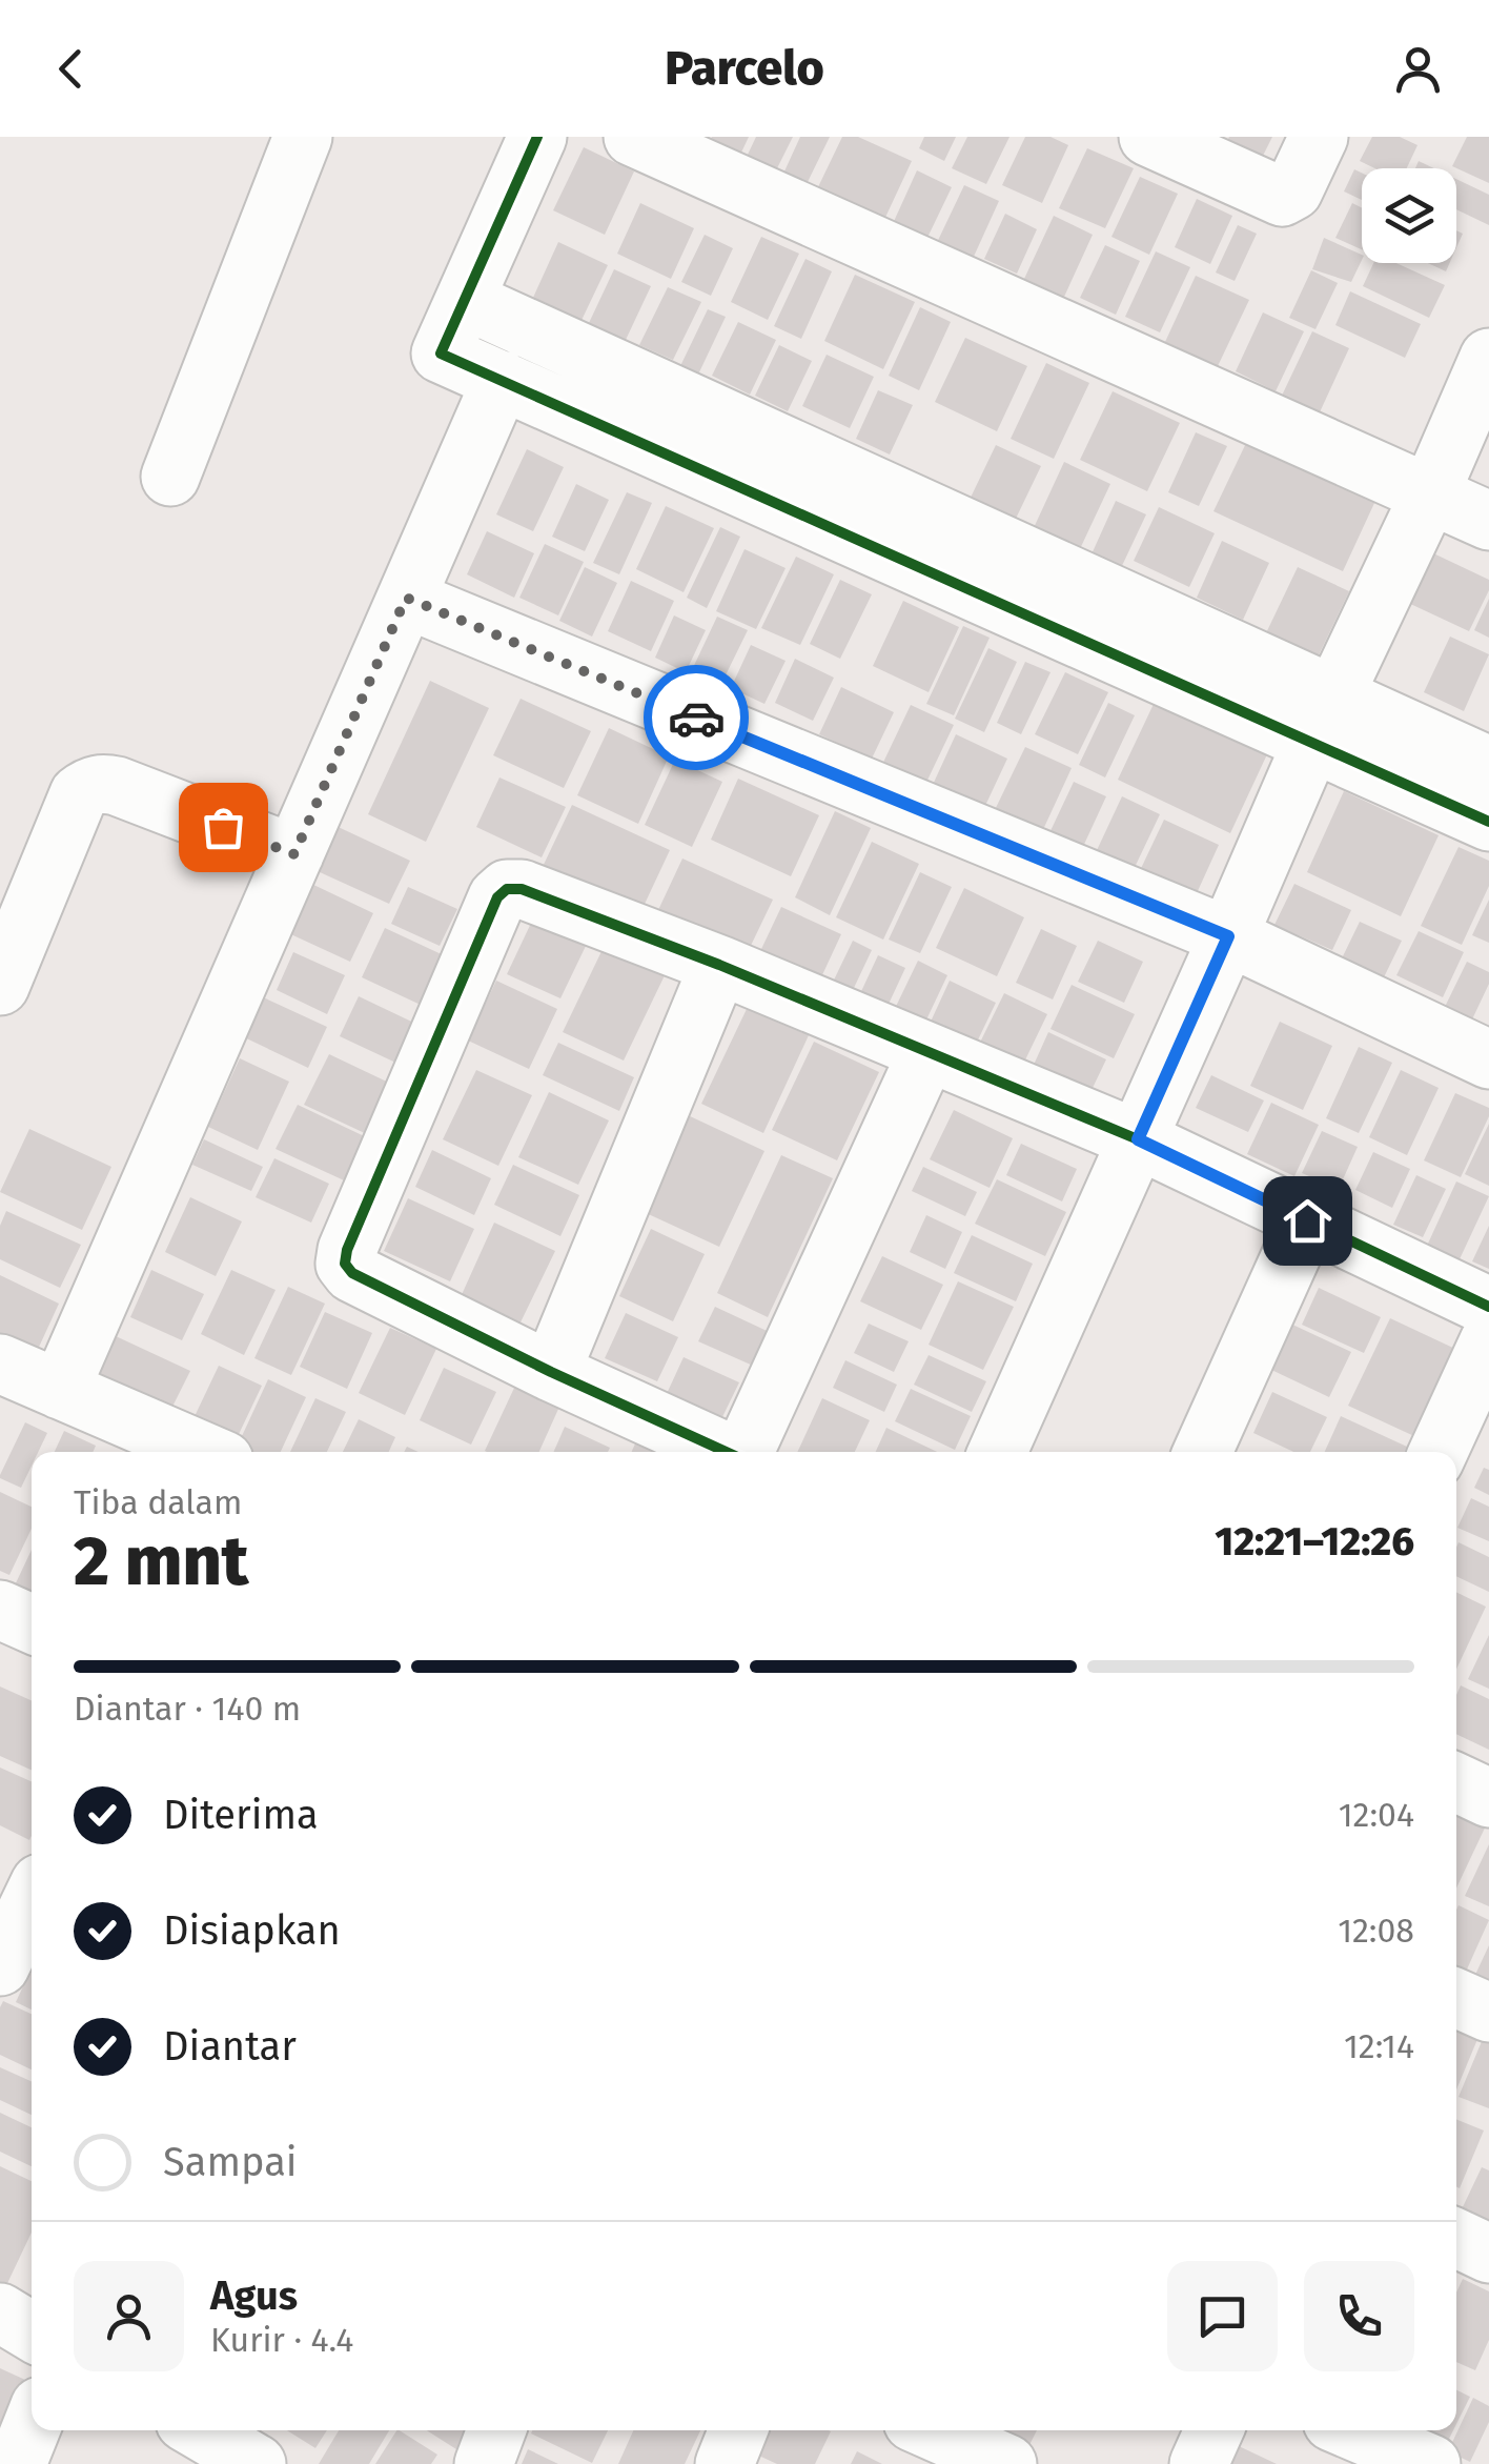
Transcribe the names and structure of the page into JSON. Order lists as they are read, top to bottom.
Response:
{
  "page": {
    "header": "Parcelo",
    "heading": ["2 mnt", "Tiba dalam", "12:21–12:26"],
    "panel": ["Agus", "Kurir · 4.4"],
    "bar": "Diantar · 140 m",
    "list": [
      ["Diterima", "12:04"],
      ["Disiapkan", "12:08"],
      ["Diantar", "12:14"],
      "Sampai"
    ]
  }
}
